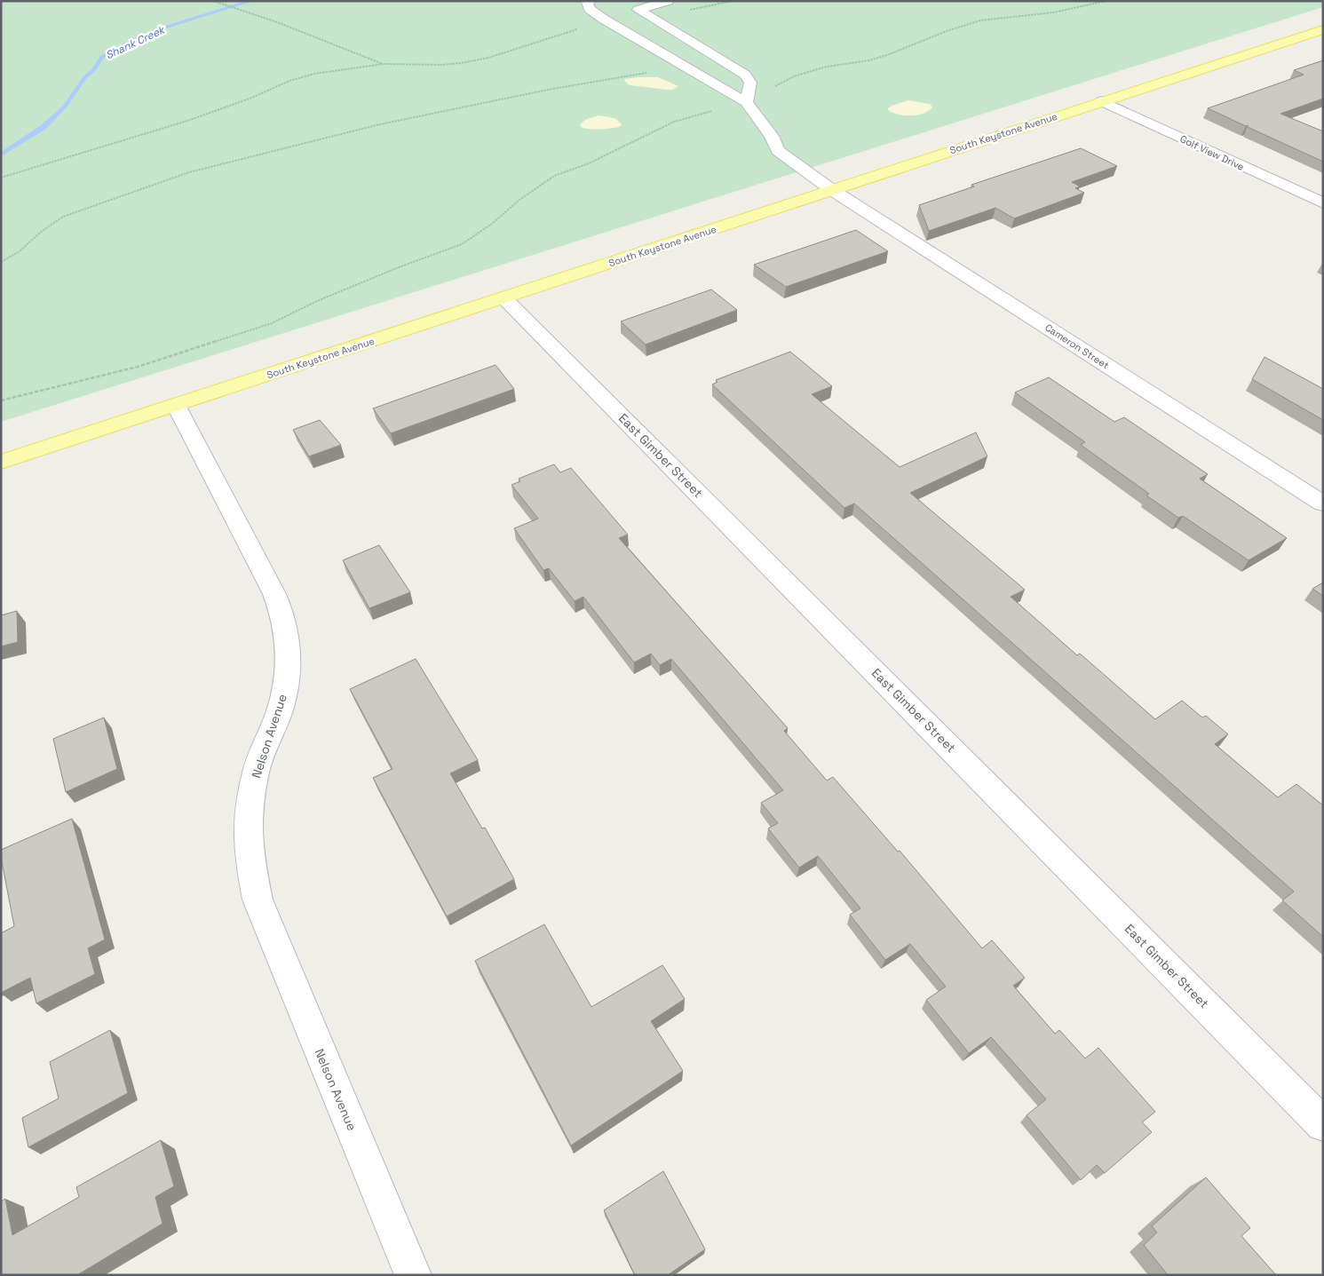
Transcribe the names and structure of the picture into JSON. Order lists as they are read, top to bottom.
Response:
{
  "streets": {
    "main road": ["South Keystone Avenue"],
    "street": [
      "Golf View Drive",
      "Cameron Street",
      "East Gimber Street",
      "Nelson Avenue"
    ]
  },
  "crossings": [
    ["South Keystone Avenue", "Golf View Drive"],
    ["South Keystone Avenue", "Cameron Street"],
    ["South Keystone Avenue", "East Gimber Street"],
    ["South Keystone Avenue", "Nelson Avenue"]
  ],
  "water": ["Shank Creek"]
}
